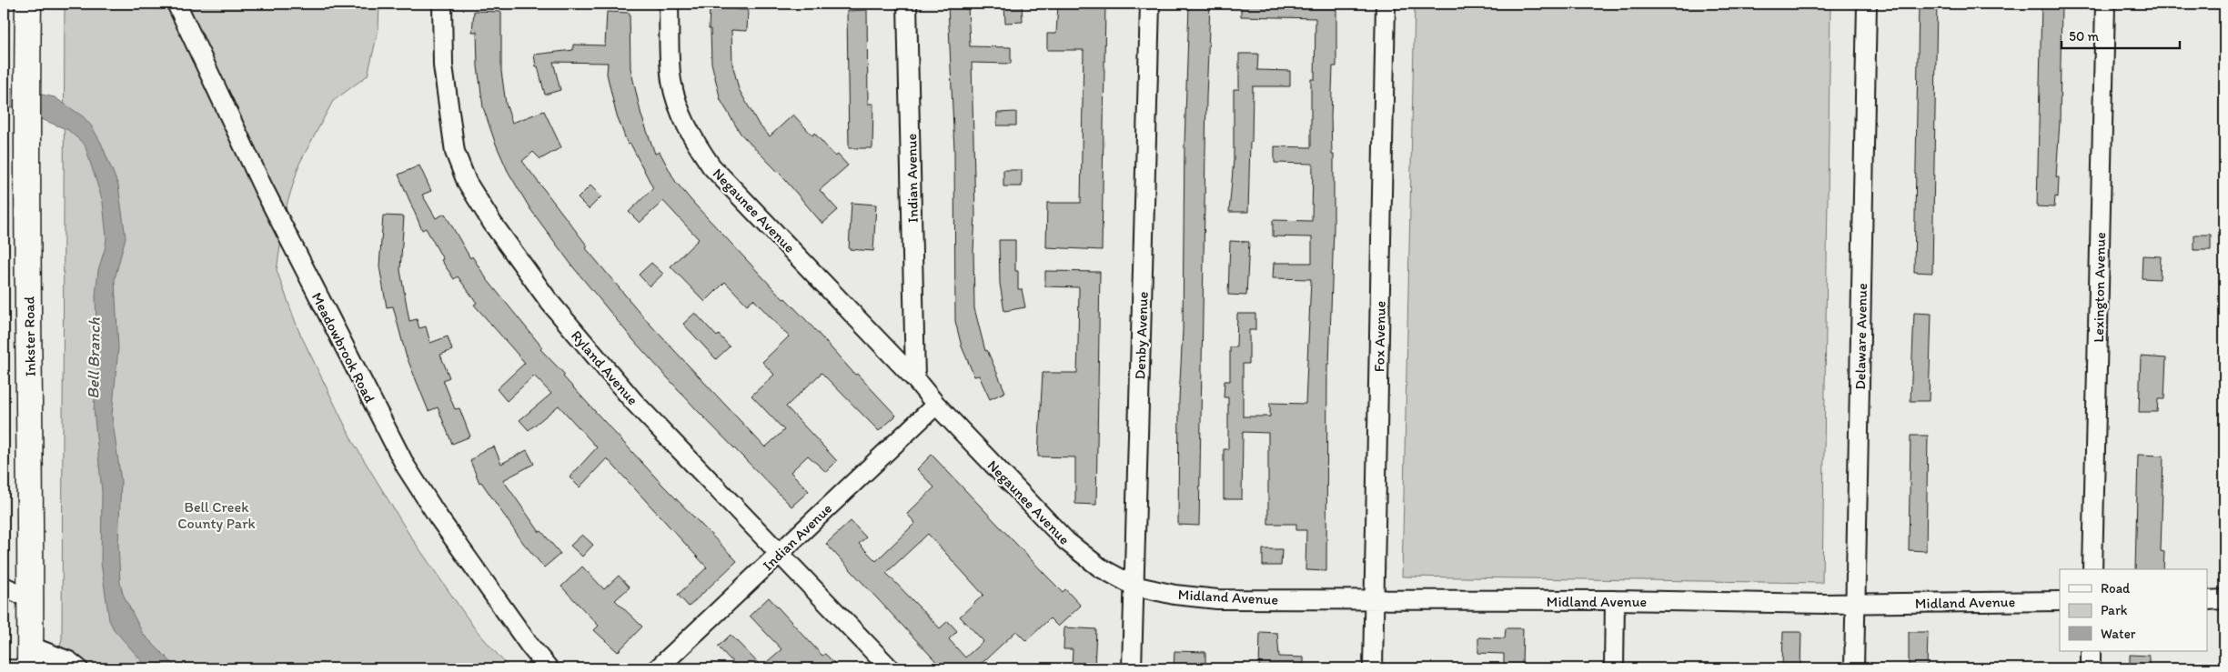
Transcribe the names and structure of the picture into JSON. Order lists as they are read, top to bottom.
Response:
{
  "streets": {
    "main road": ["Inkster Road"],
    "street": [
      "Indian Avenue",
      "Negaunee Avenue",
      "Lexington Avenue",
      "Denby Avenue",
      "Fox Avenue",
      "Delaware Avenue",
      "Meadowbrook Road",
      "Ryland Avenue",
      "Midland Avenue"
    ]
  },
  "crossings": [
    ["Indian Avenue", "Negaunee Avenue"],
    ["Indian Avenue", "Ryland Avenue"],
    ["Negaunee Avenue", "Denby Avenue"],
    ["Negaunee Avenue", "Midland Avenue"],
    ["Denby Avenue", "Midland Avenue"],
    ["Fox Avenue", "Midland Avenue"],
    ["Delaware Avenue", "Midland Avenue"]
  ],
  "water": ["Bell Branch"],
  "parks": ["Bell Creek County Park"],
  "legend": ["Road", "Park", "Water"],
  "scale_bar": "50 m"
}
